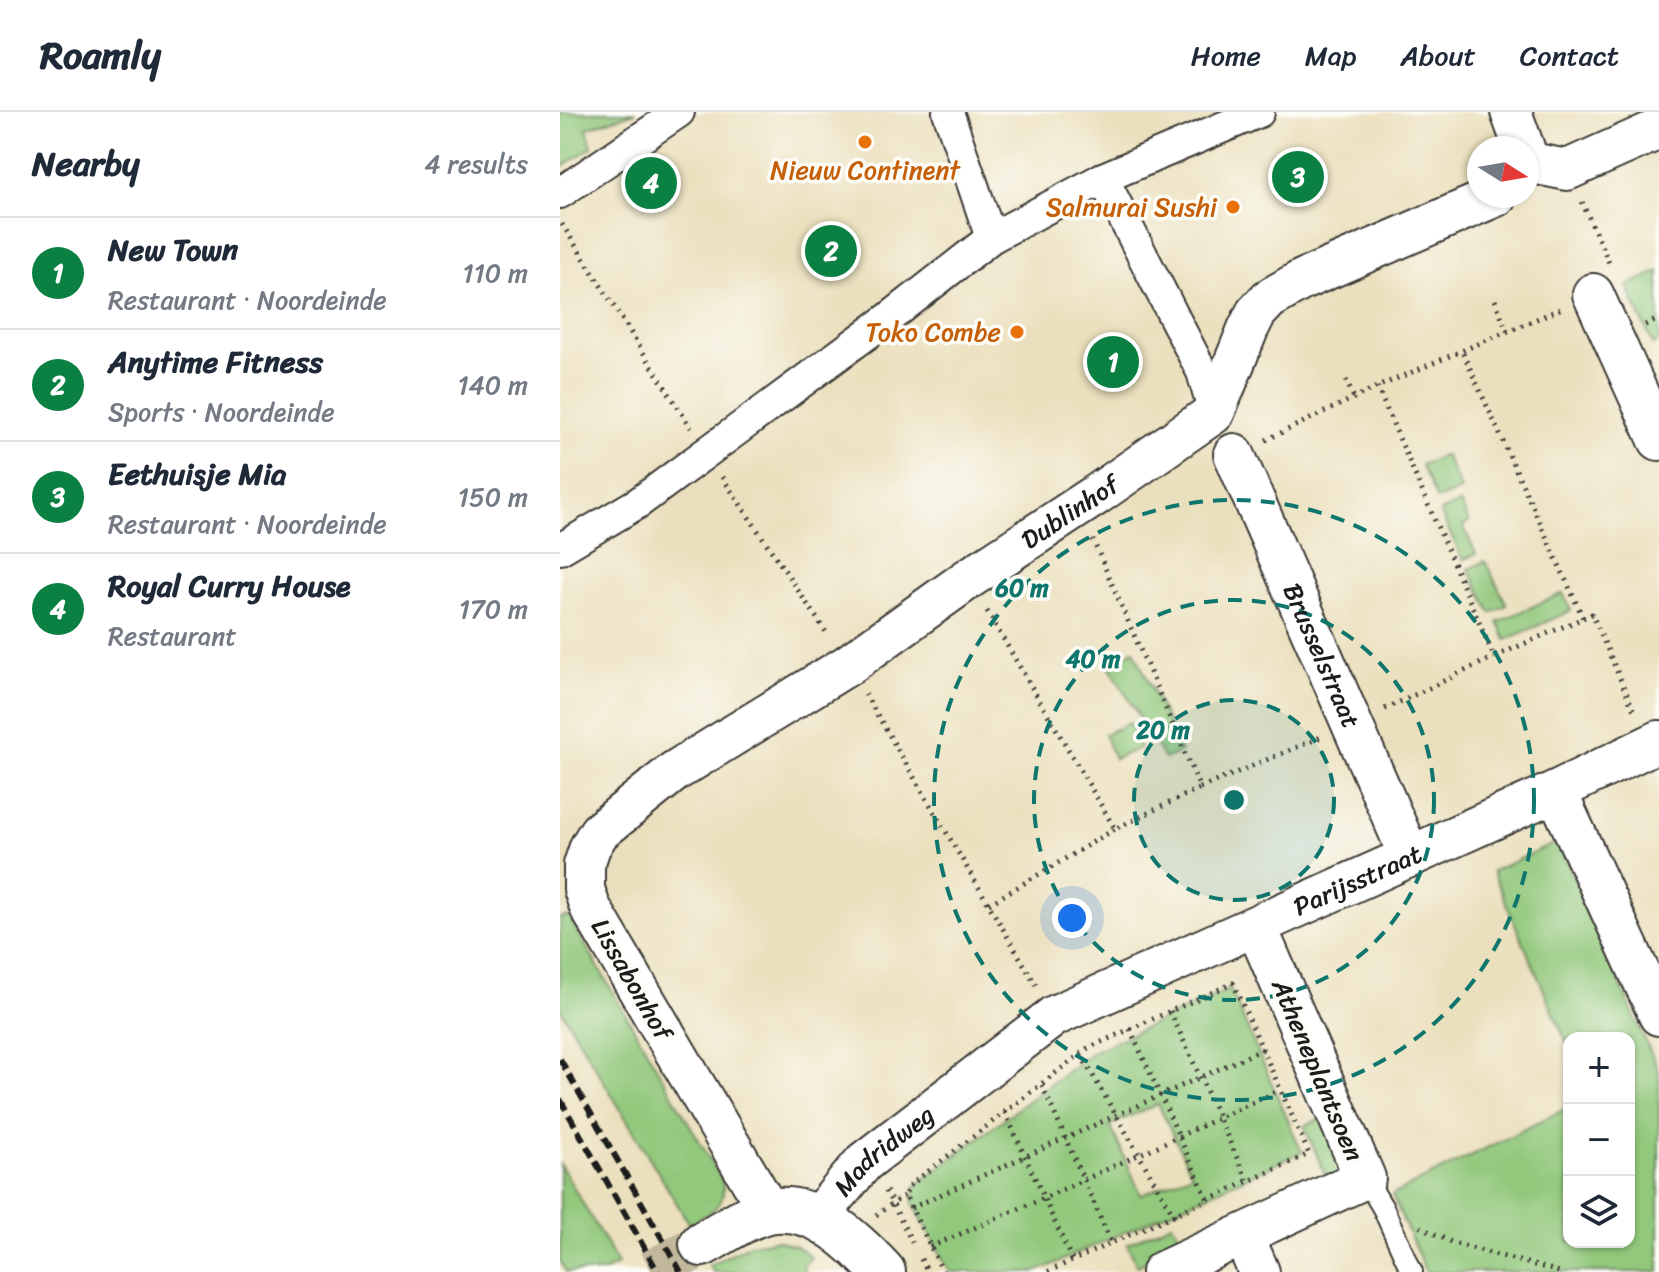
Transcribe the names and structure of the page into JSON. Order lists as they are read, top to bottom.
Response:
{
  "streets": {
    "street": [
      "Dublinhof",
      "Brusselstraat",
      "Parijsstraat",
      "Lissabonhof",
      "Atheneplantsoen",
      "Madridweg"
    ]
  },
  "crossings": [
    ["Dublinhof", "Lissabonhof"],
    ["Brusselstraat", "Parijsstraat"],
    ["Parijsstraat", "Atheneplantsoen"],
    ["Parijsstraat", "Madridweg"],
    ["Lissabonhof", "Madridweg"]
  ],
  "places": ["Nieuw Continent", "Salmurai Sushi", "Toko Combe"],
  "north": "right",
  "page": {
    "header": "Roamly",
    "nav": [
      "Home",
      "Map",
      "About",
      "Contact"
    ],
    "heading": ["Nearby", "4 results"],
    "pins": [
      "3",
      "4",
      "2",
      "1"
    ],
    "list": [
      {
        "mark": "1",
        "name": "New Town",
        "note": "Restaurant · Noordeinde",
        "value": "110 m"
      },
      {
        "mark": "2",
        "name": "Anytime Fitness",
        "note": "Sports · Noordeinde",
        "value": "140 m"
      },
      {
        "mark": "3",
        "name": "Eethuisje Mia",
        "note": "Restaurant · Noordeinde",
        "value": "150 m"
      },
      {
        "mark": "4",
        "name": "Royal Curry House",
        "note": "Restaurant",
        "value": "170 m"
      }
    ],
    "map_buttons": ["+", "−"]
  },
  "rings": ["60 m", "40 m", "20 m"]
}
